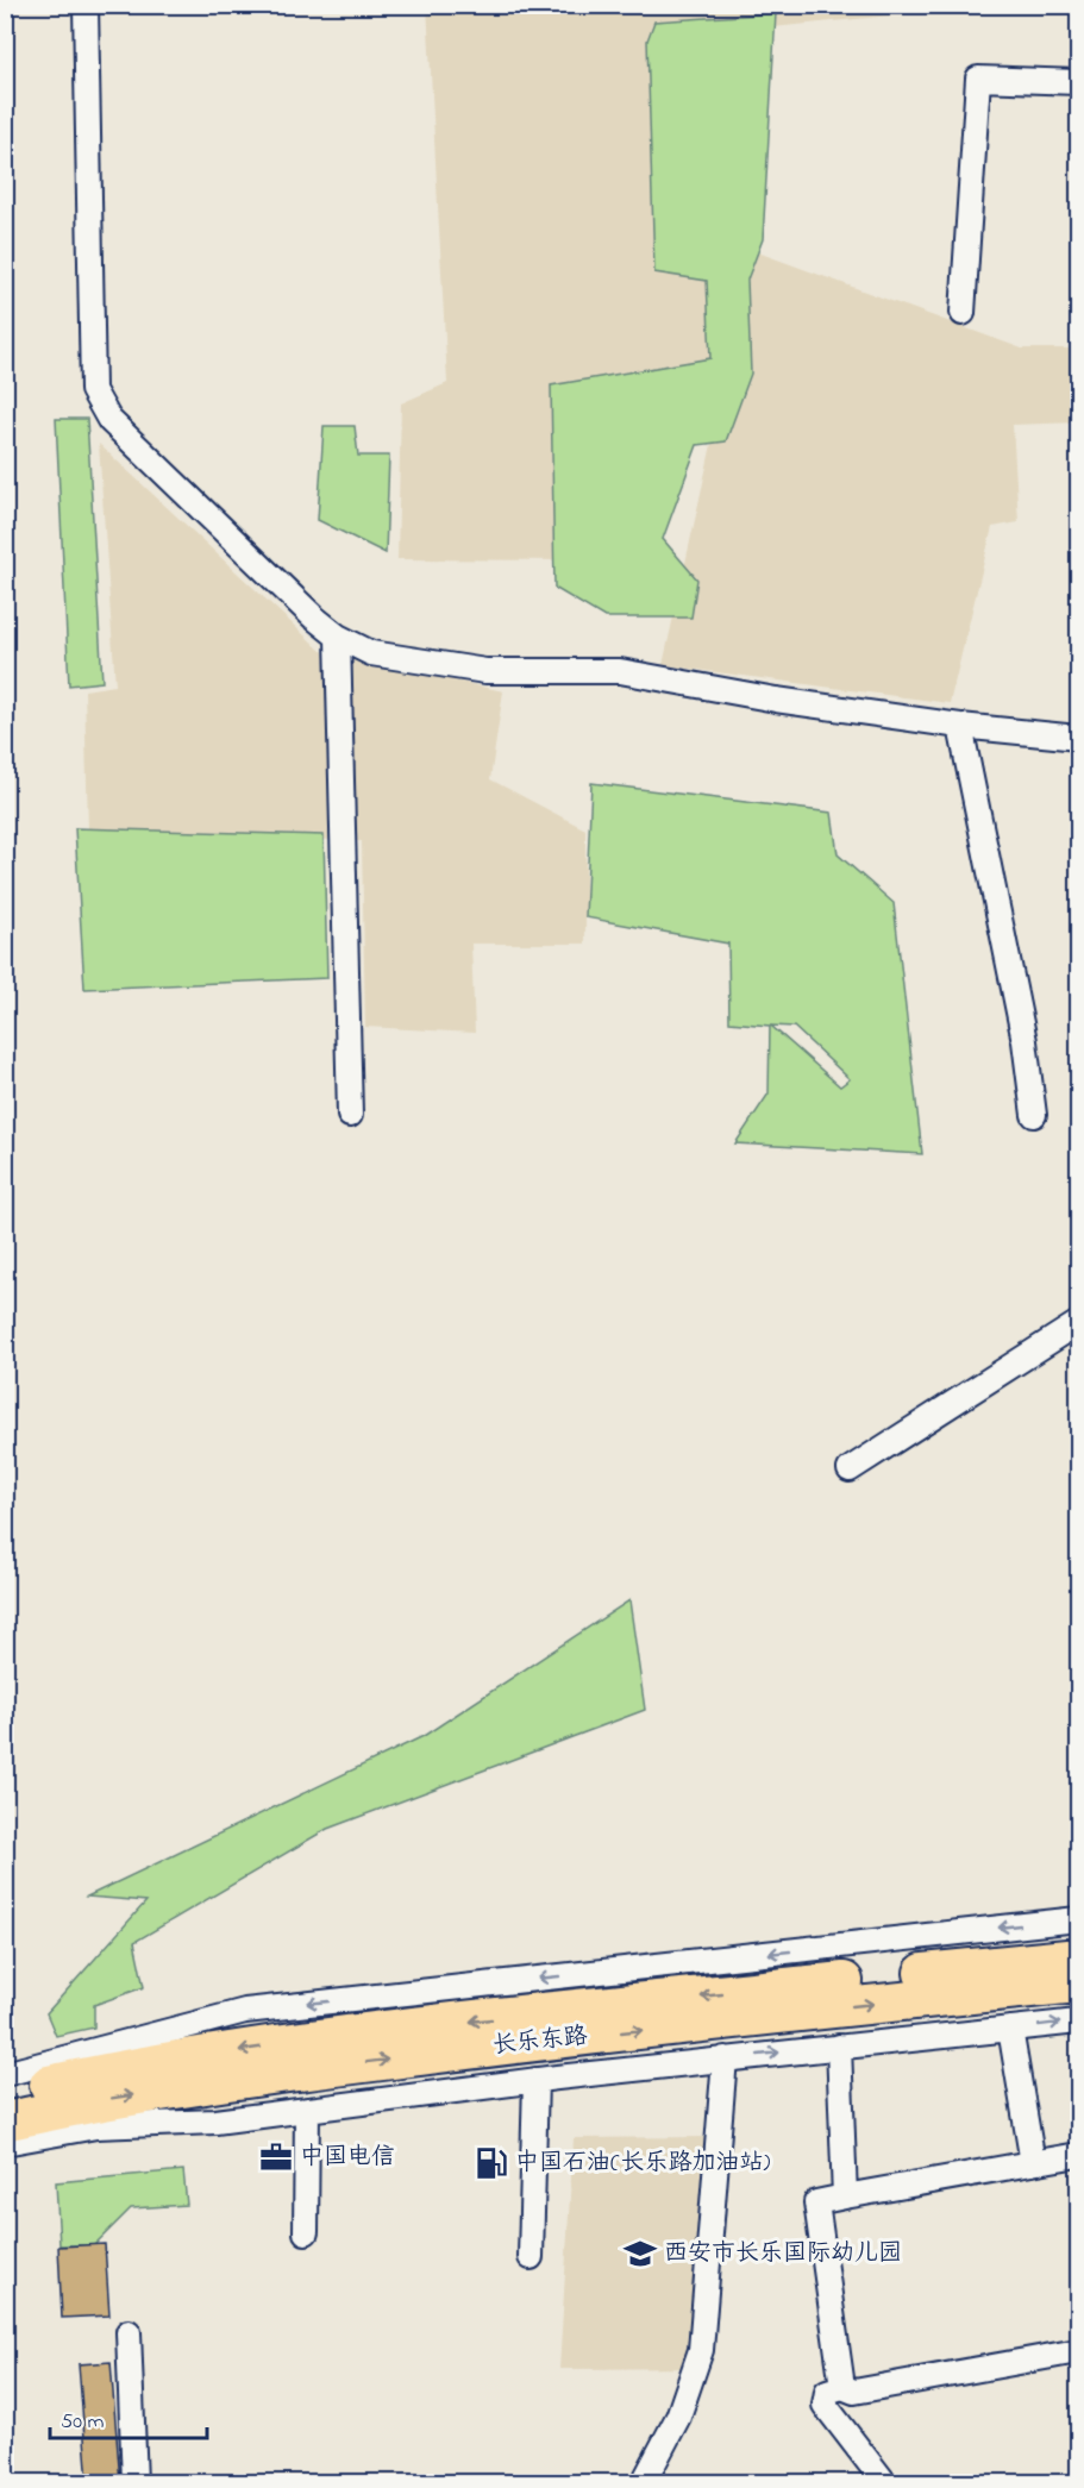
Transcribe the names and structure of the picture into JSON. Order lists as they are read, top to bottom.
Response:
{
  "streets": {
    "main road": ["长乐东路"]
  },
  "places": {
    "office": ["中国电信"],
    "fuel station": ["中国石油(长乐路加油站)"],
    "school or university": ["西安市长乐国际幼儿园"]
  },
  "scale_bar": "50 m"
}
